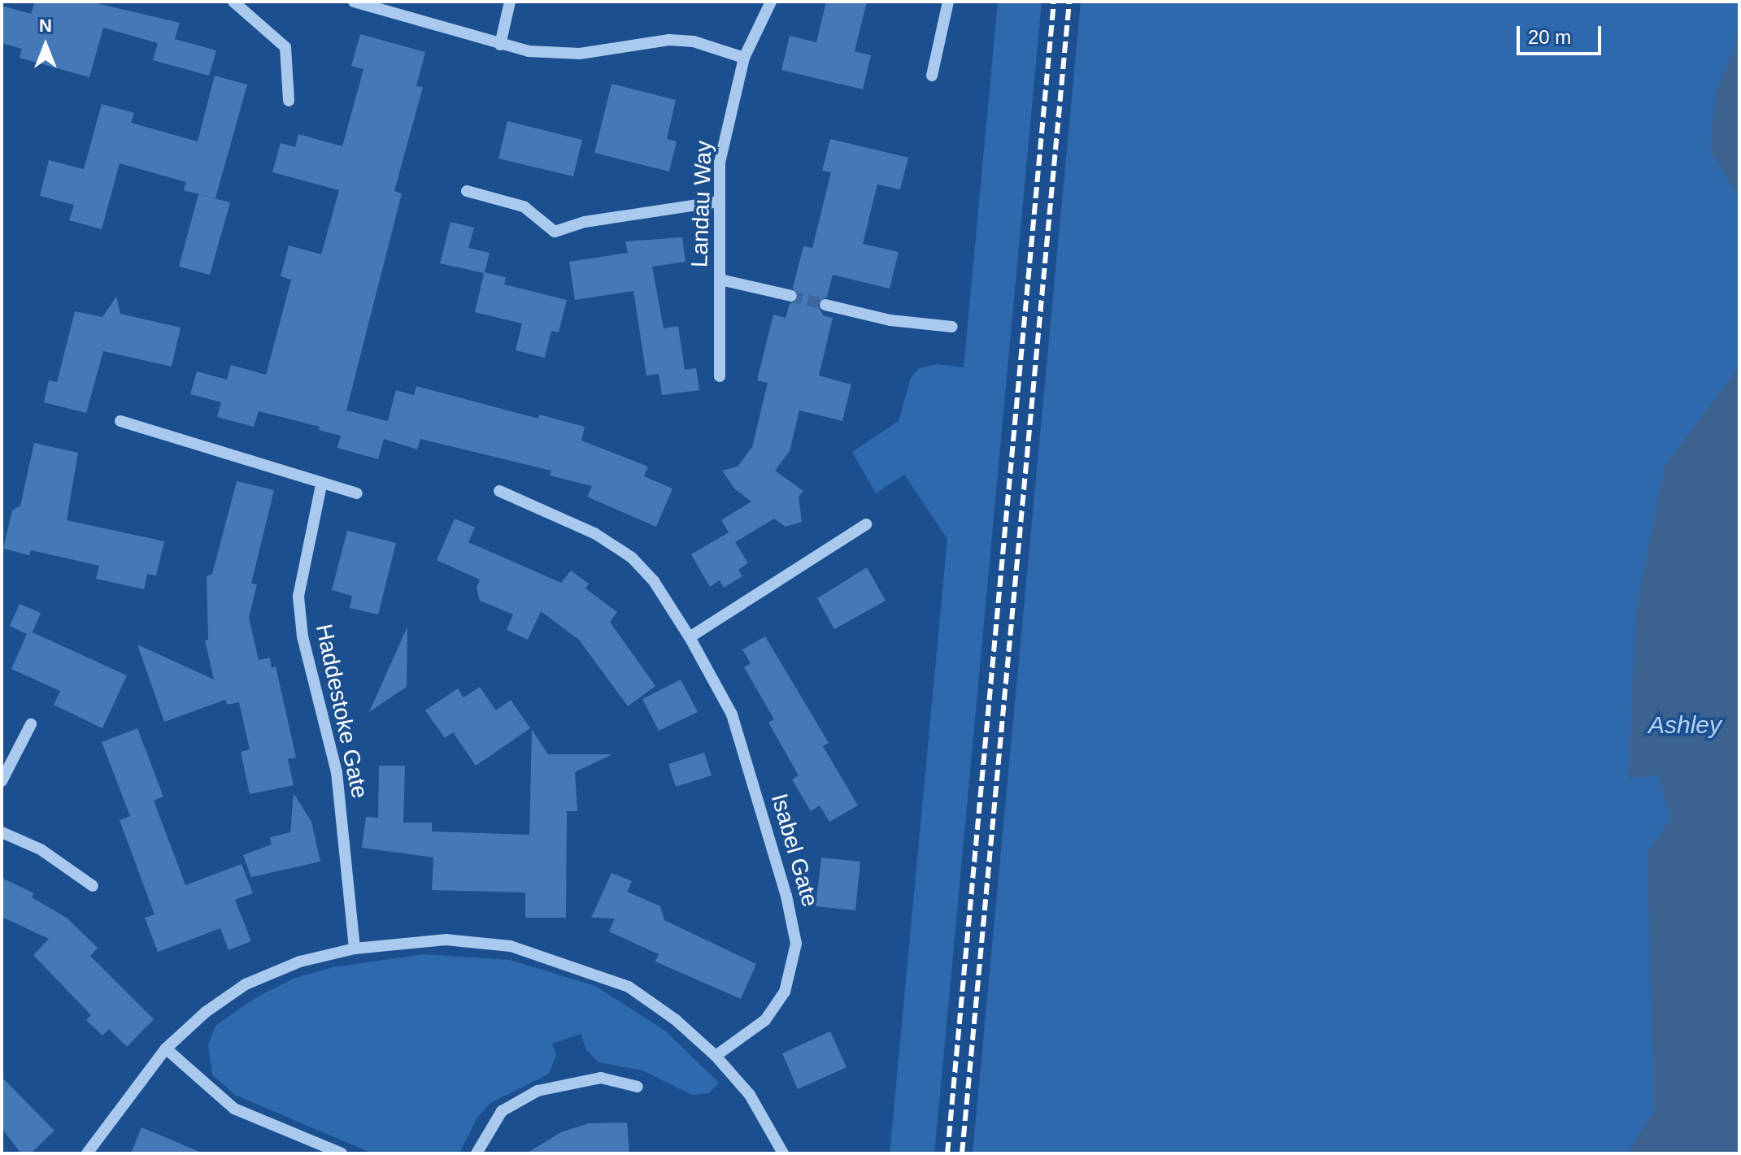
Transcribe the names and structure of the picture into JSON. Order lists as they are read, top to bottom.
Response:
{
  "streets": {
    "street": ["Landau Way", "Haddestoke Gate", "Isabel Gate"]
  },
  "water": ["Ashley"],
  "scale_bar": "20 m",
  "north": "top"
}
